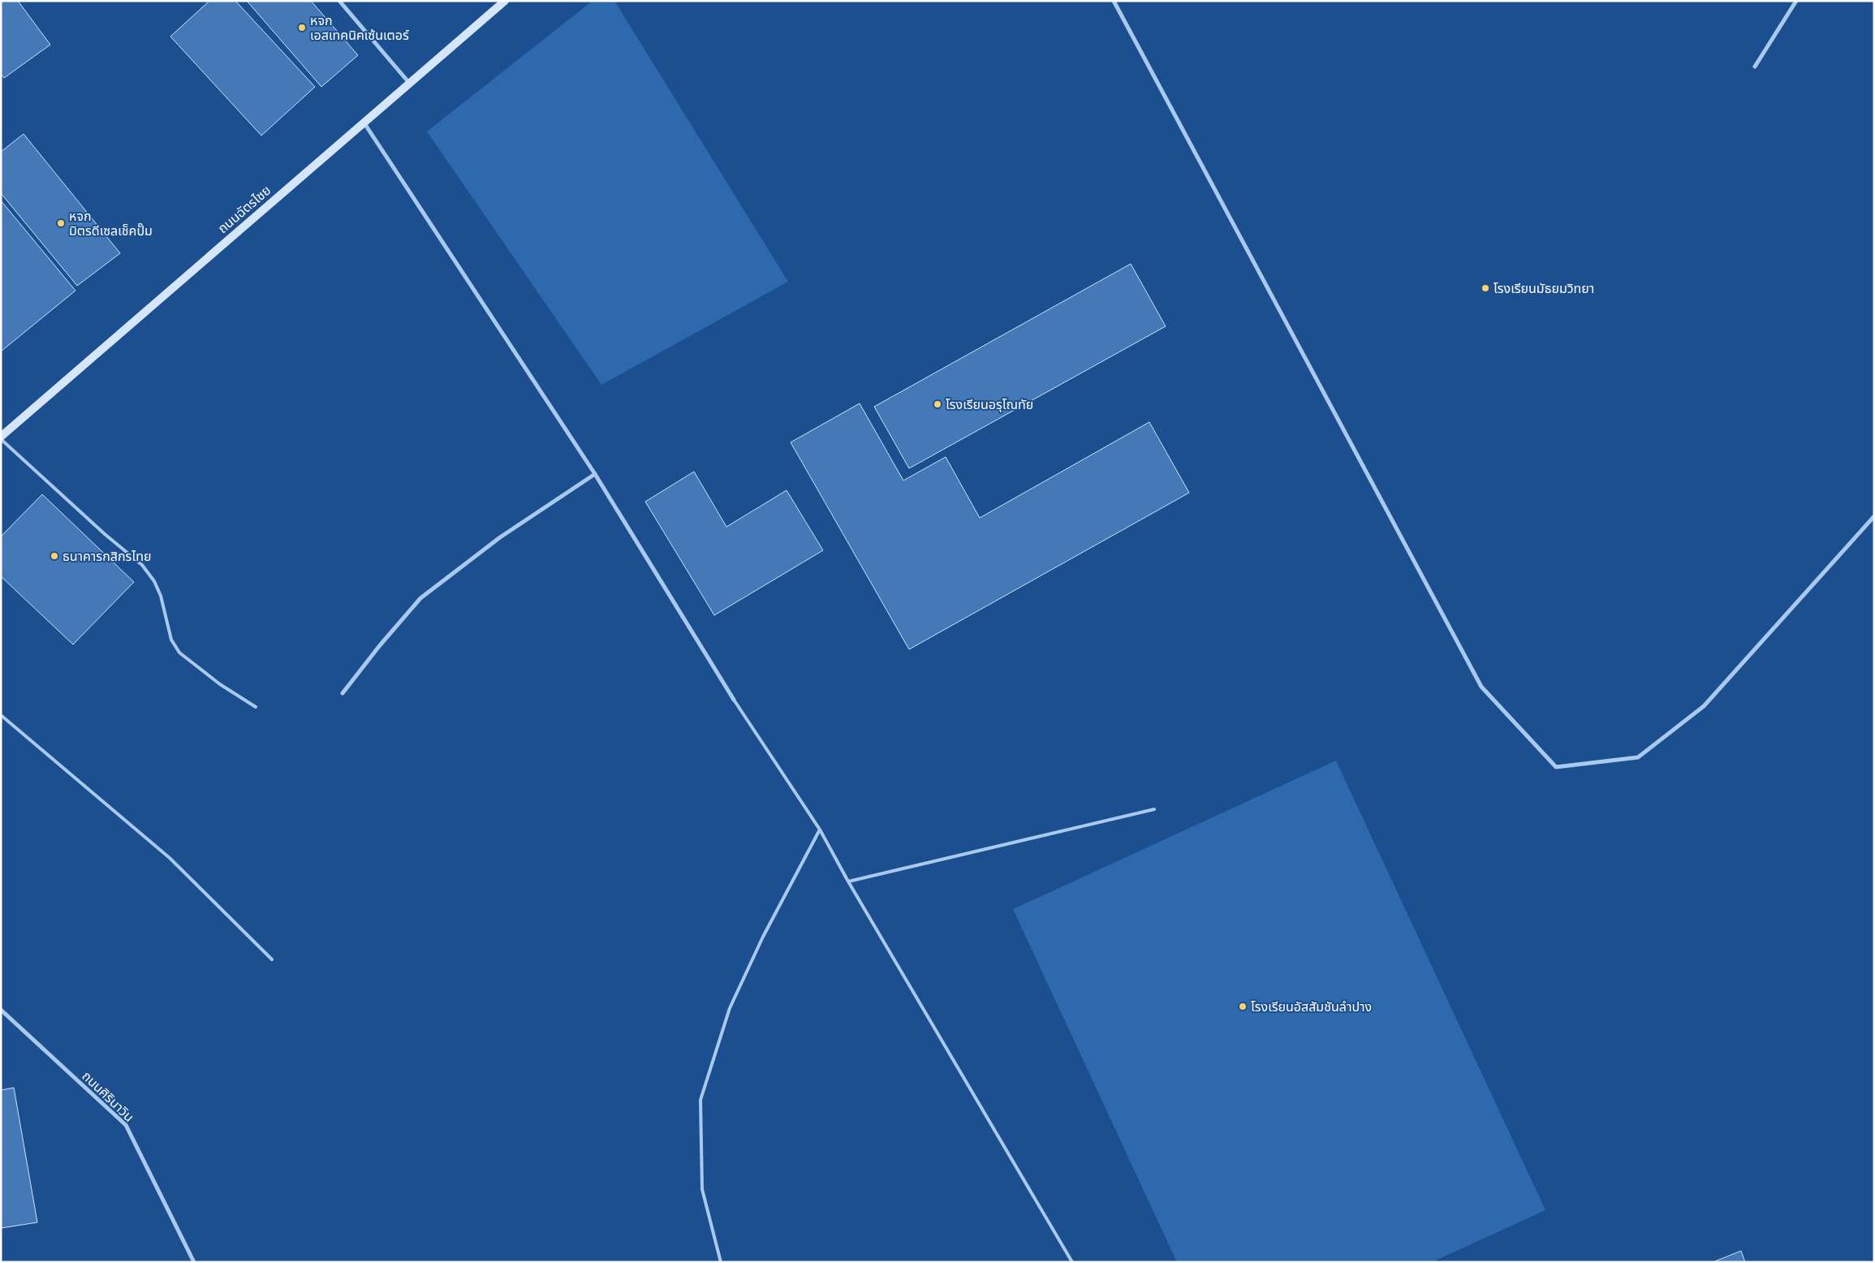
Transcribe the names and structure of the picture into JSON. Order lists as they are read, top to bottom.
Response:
{
  "streets": {
    "main road": ["ถนนฉัตรไชย"],
    "street": ["ถนนศิรินาวิน"]
  },
  "places": [
    "หจก เอสเทคนิคเซ้นเตอร์",
    "หจก มิตรดีเซลเช็คปั๊ม",
    "โรงเรียนมัธยมวิทยา",
    "โรงเรียนอรุโณทัย",
    "ธนาคารกสิกรไทย",
    "โรงเรียนอัสสัมชันลำปาง"
  ]
}
